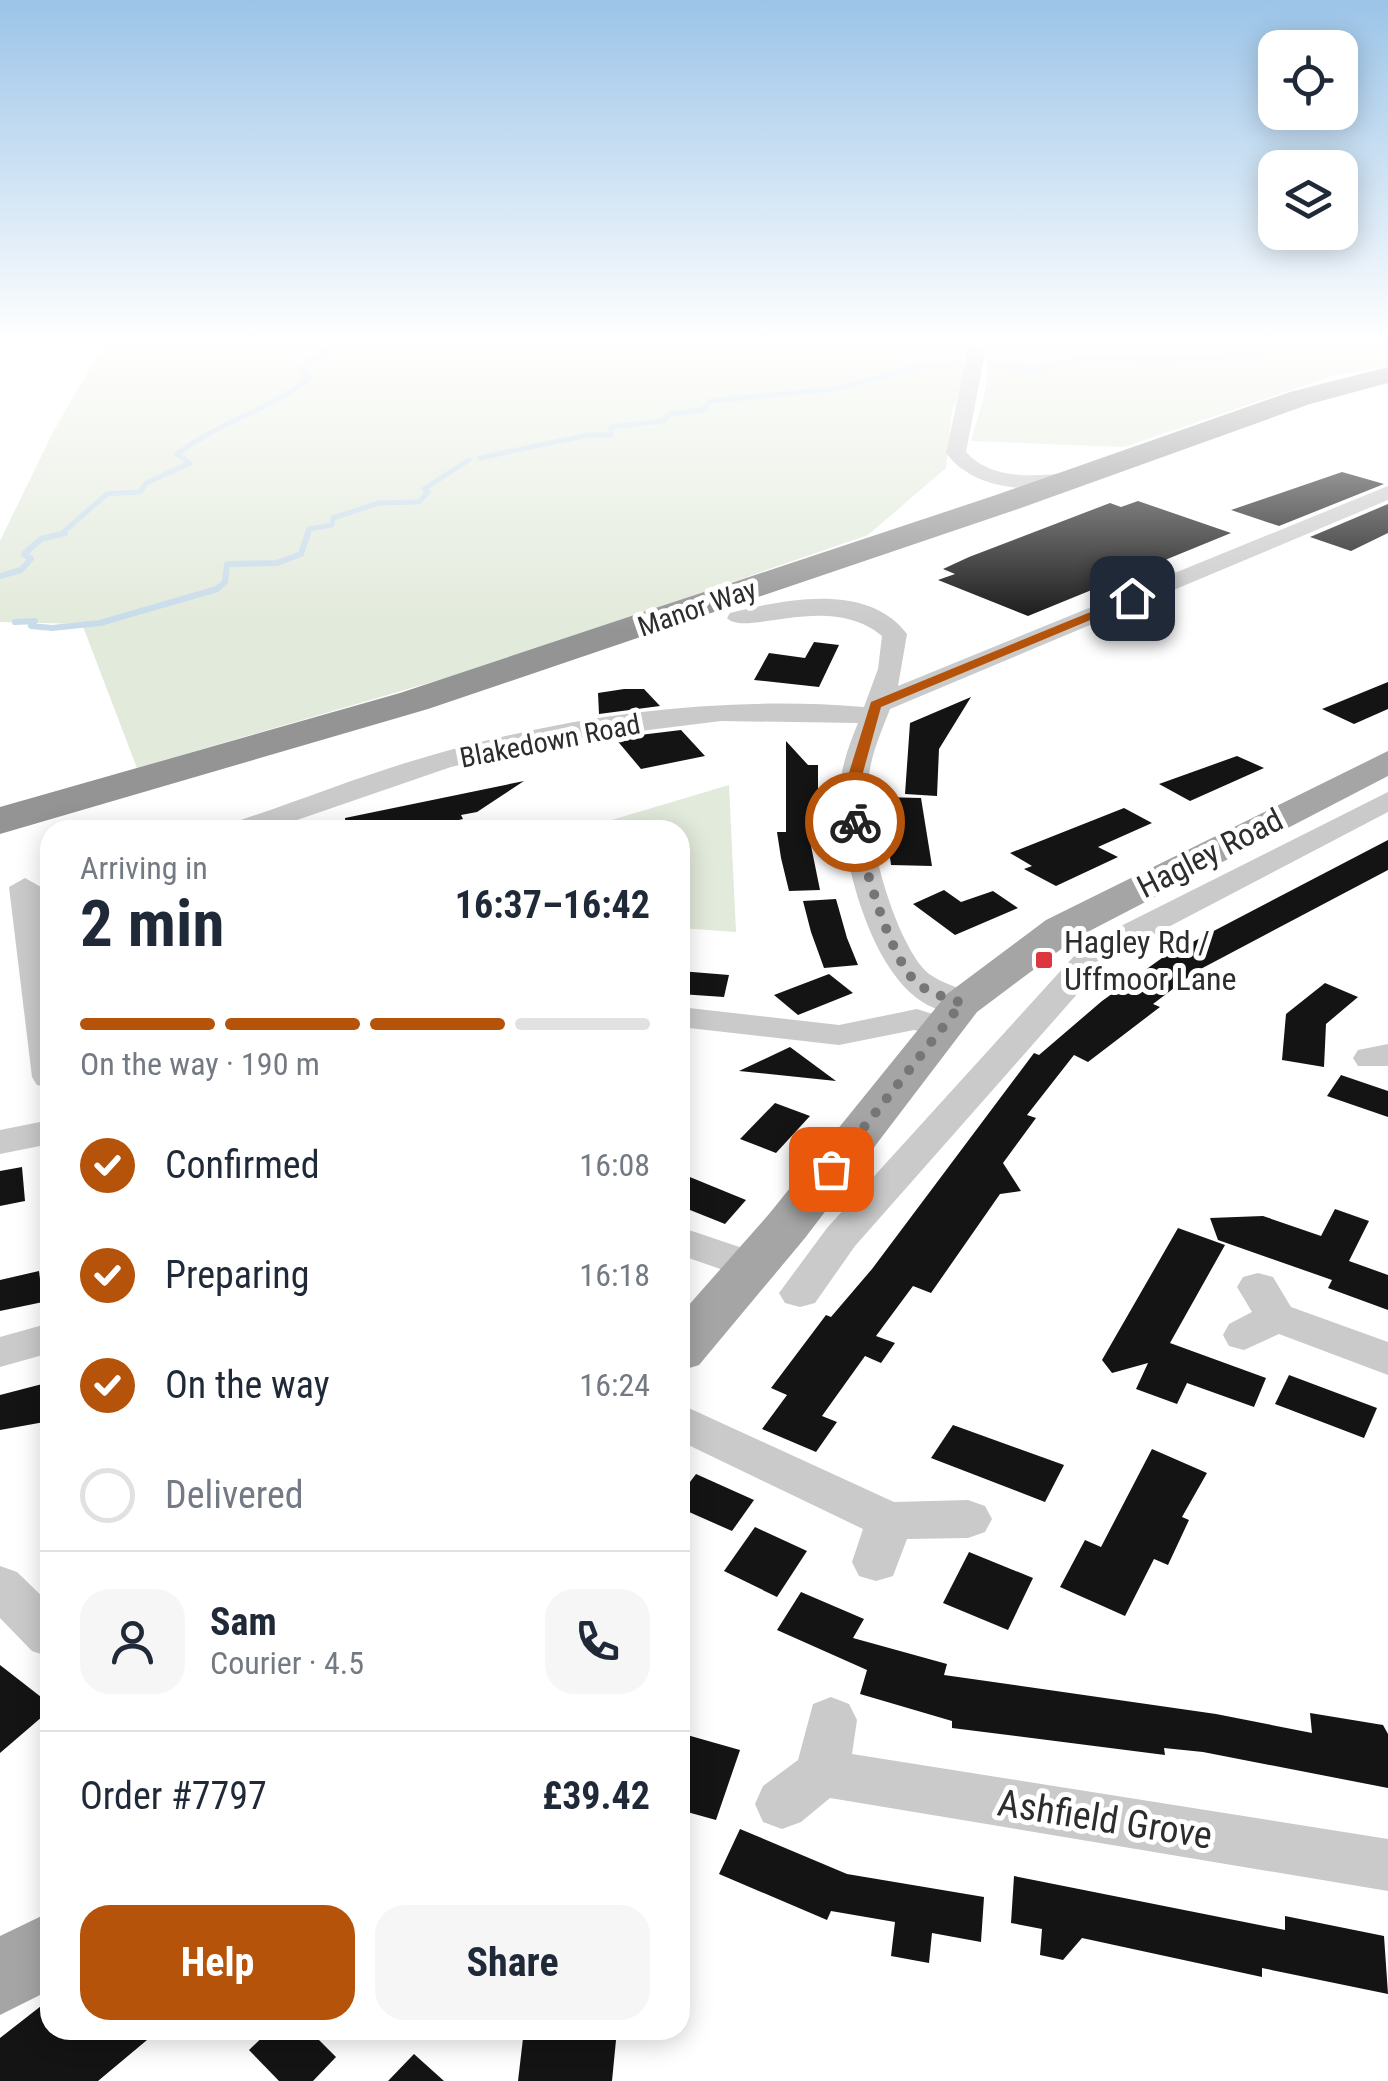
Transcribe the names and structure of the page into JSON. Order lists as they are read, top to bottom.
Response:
{
  "streets": {
    "highway": ["Manor Way"],
    "main road": ["Hagley Road"],
    "street": ["Blakedown Road", "Ashfield Grove"]
  },
  "places": {
    "transit": ["Hagley Rd / Uffmoor Lane"]
  },
  "page": {
    "heading": ["2 min", "Arriving in", "16:37–16:42"],
    "panel": [
      "Sam",
      "Courier · 4.5",
      "Order #7797",
      "£39.42"
    ],
    "bar": "On the way · 190 m",
    "list": [
      ["Confirmed", "16:08"],
      ["Preparing", "16:18"],
      ["On the way", "16:24"],
      "Delivered"
    ],
    "buttons": ["Help", "Share"]
  }
}
